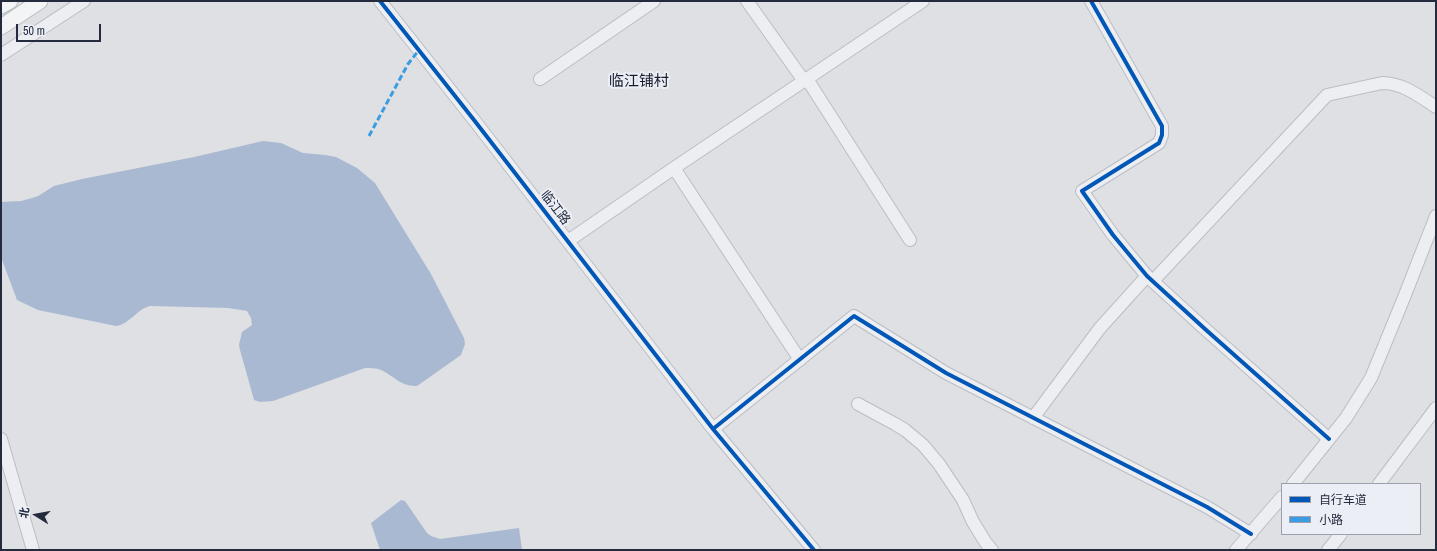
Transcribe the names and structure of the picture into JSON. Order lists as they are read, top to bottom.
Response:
{
  "streets": {
    "street": ["临江路"]
  },
  "districts": ["临江铺村"],
  "legend": ["自行车道", "小路"],
  "scale_bar": "50 m",
  "north": "left"
}
